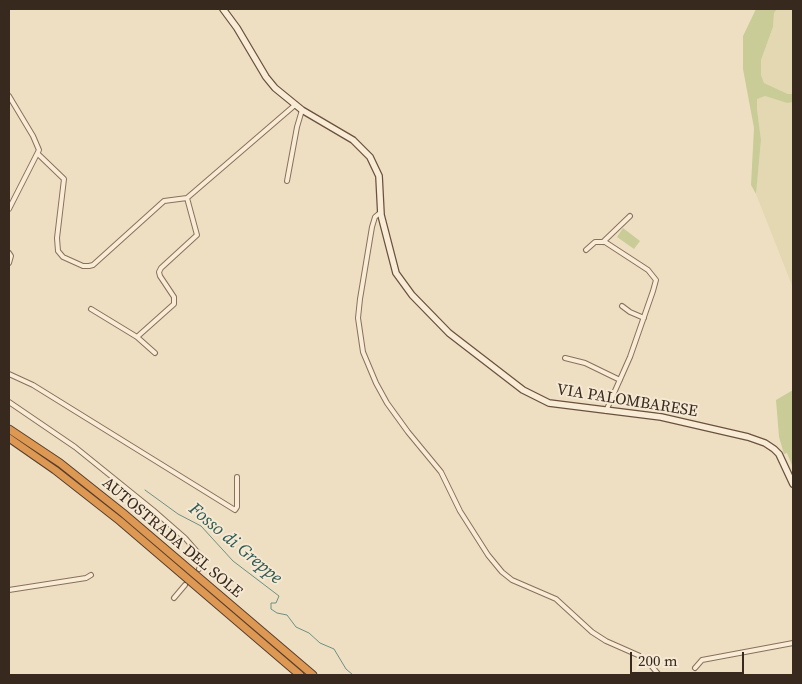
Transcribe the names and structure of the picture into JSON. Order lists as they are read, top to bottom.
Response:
{
  "streets": {
    "highway": ["AUTOSTRADA DEL SOLE"],
    "main road": ["VIA PALOMBARESE"]
  },
  "water": ["Fosso di Greppe"],
  "scale_bar": "200 m"
}
